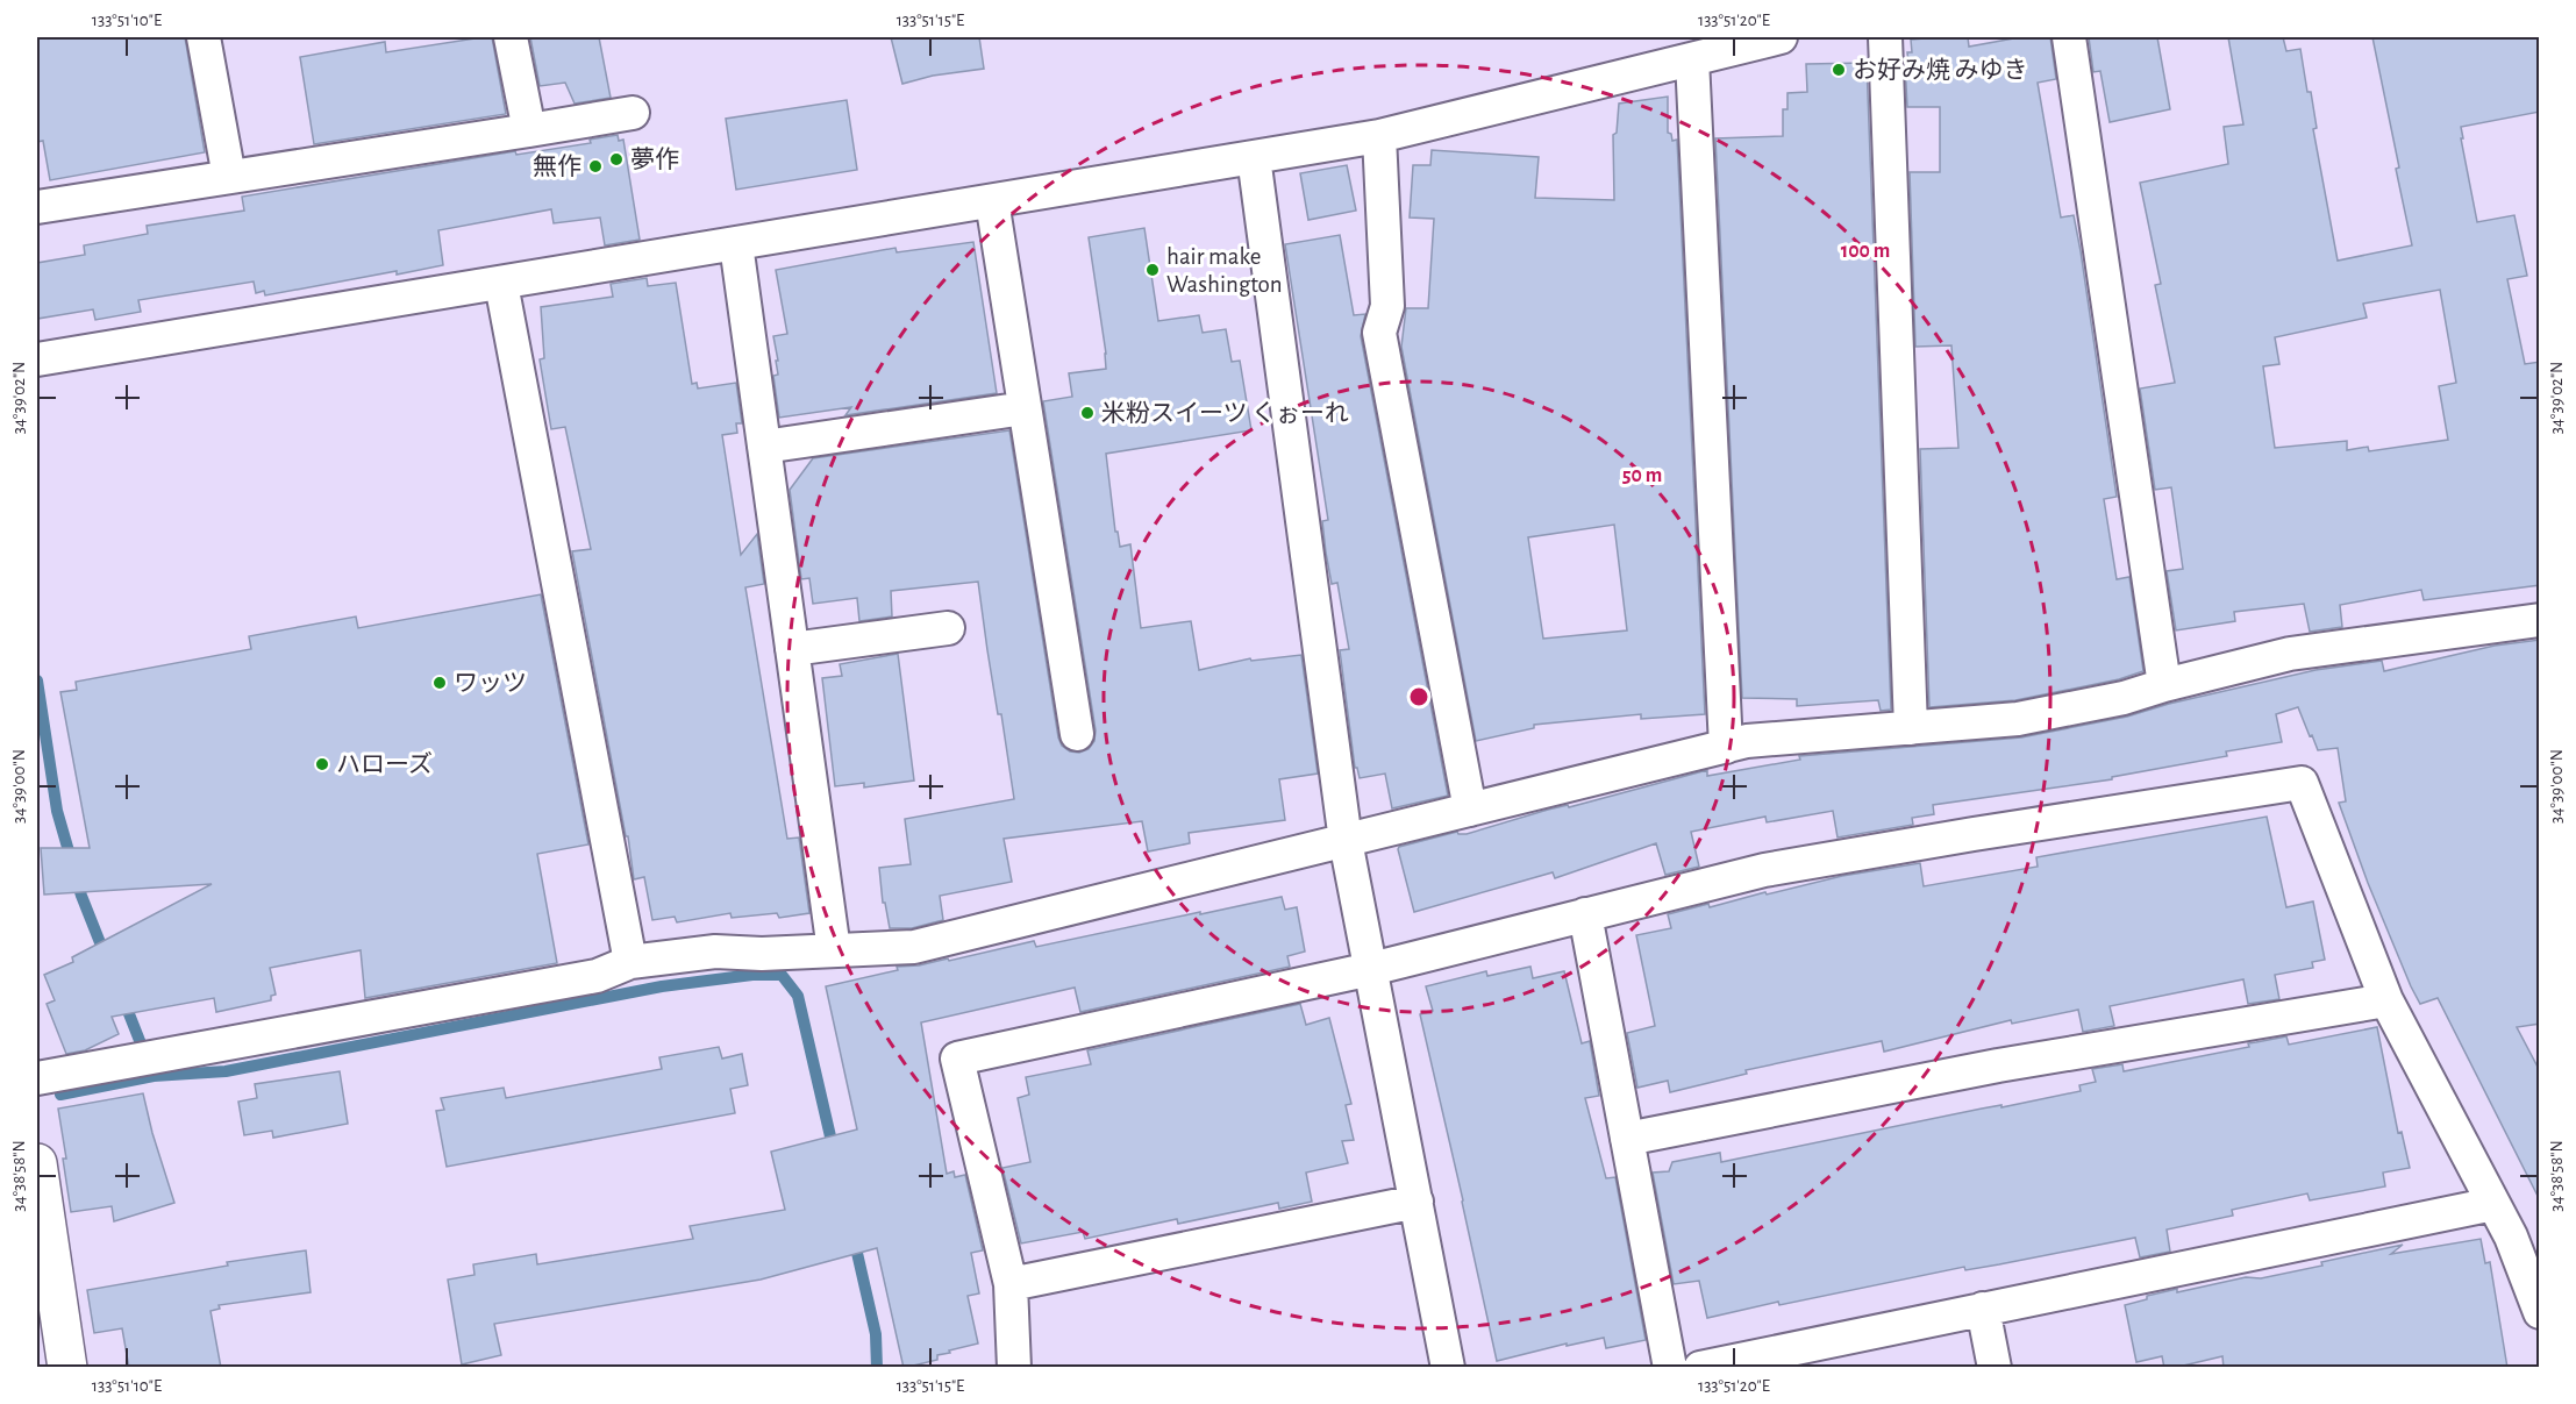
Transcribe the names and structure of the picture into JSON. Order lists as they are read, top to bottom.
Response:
{
  "places": [
    "お好み焼 みゆき",
    "夢作",
    "無作",
    "hair make Washington",
    "米粉スイーツ くぉーれ",
    "ワッツ",
    "ハローズ"
  ],
  "coordinates": [
    "133°51'10\"E",
    "133°51'15\"E",
    "133°51'20\"E",
    "34°39'02\"N",
    "34°39'00\"N",
    "34°38'58\"N"
  ],
  "rings": ["100 m", "50 m"]
}
